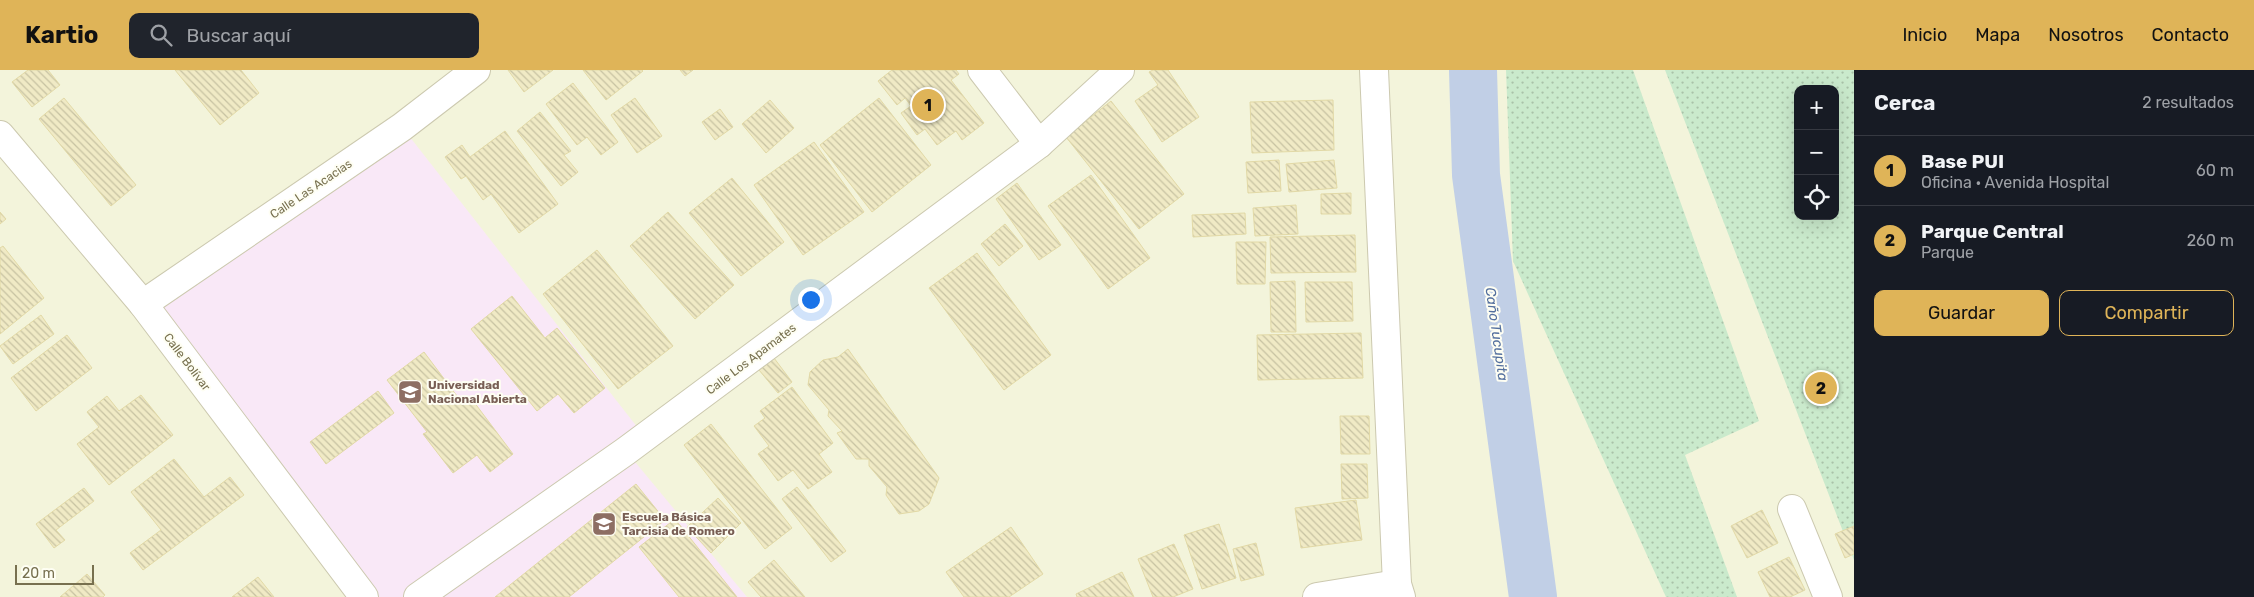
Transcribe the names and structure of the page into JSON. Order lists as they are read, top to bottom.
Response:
{
  "streets": {
    "street": ["Calle Las Acacias", "Calle Los Apamates", "Calle Bolívar"]
  },
  "crossings": [
    ["Calle Las Acacias", "Calle Bolívar"]
  ],
  "water": ["Caño Tucupita"],
  "places": {
    "school or university": ["Universidad Nacional Abierta", "Escuela Básica Tarcisia de Romero"]
  },
  "scale_bar": "20 m",
  "page": {
    "header": "Kartio",
    "search": "Buscar aquí",
    "nav": [
      "Inicio",
      "Mapa",
      "Nosotros",
      "Contacto"
    ],
    "heading": ["Cerca", "2 resultados"],
    "map_buttons": ["+", "−"],
    "pins": ["1", "2"],
    "list": [
      {
        "mark": "1",
        "name": "Base PUI",
        "note": "Oficina · Avenida Hospital",
        "value": "60 m"
      },
      {
        "mark": "2",
        "name": "Parque Central",
        "note": "Parque",
        "value": "260 m"
      }
    ],
    "buttons": ["Guardar", "Compartir"],
    "scale": "20 m"
  }
}
